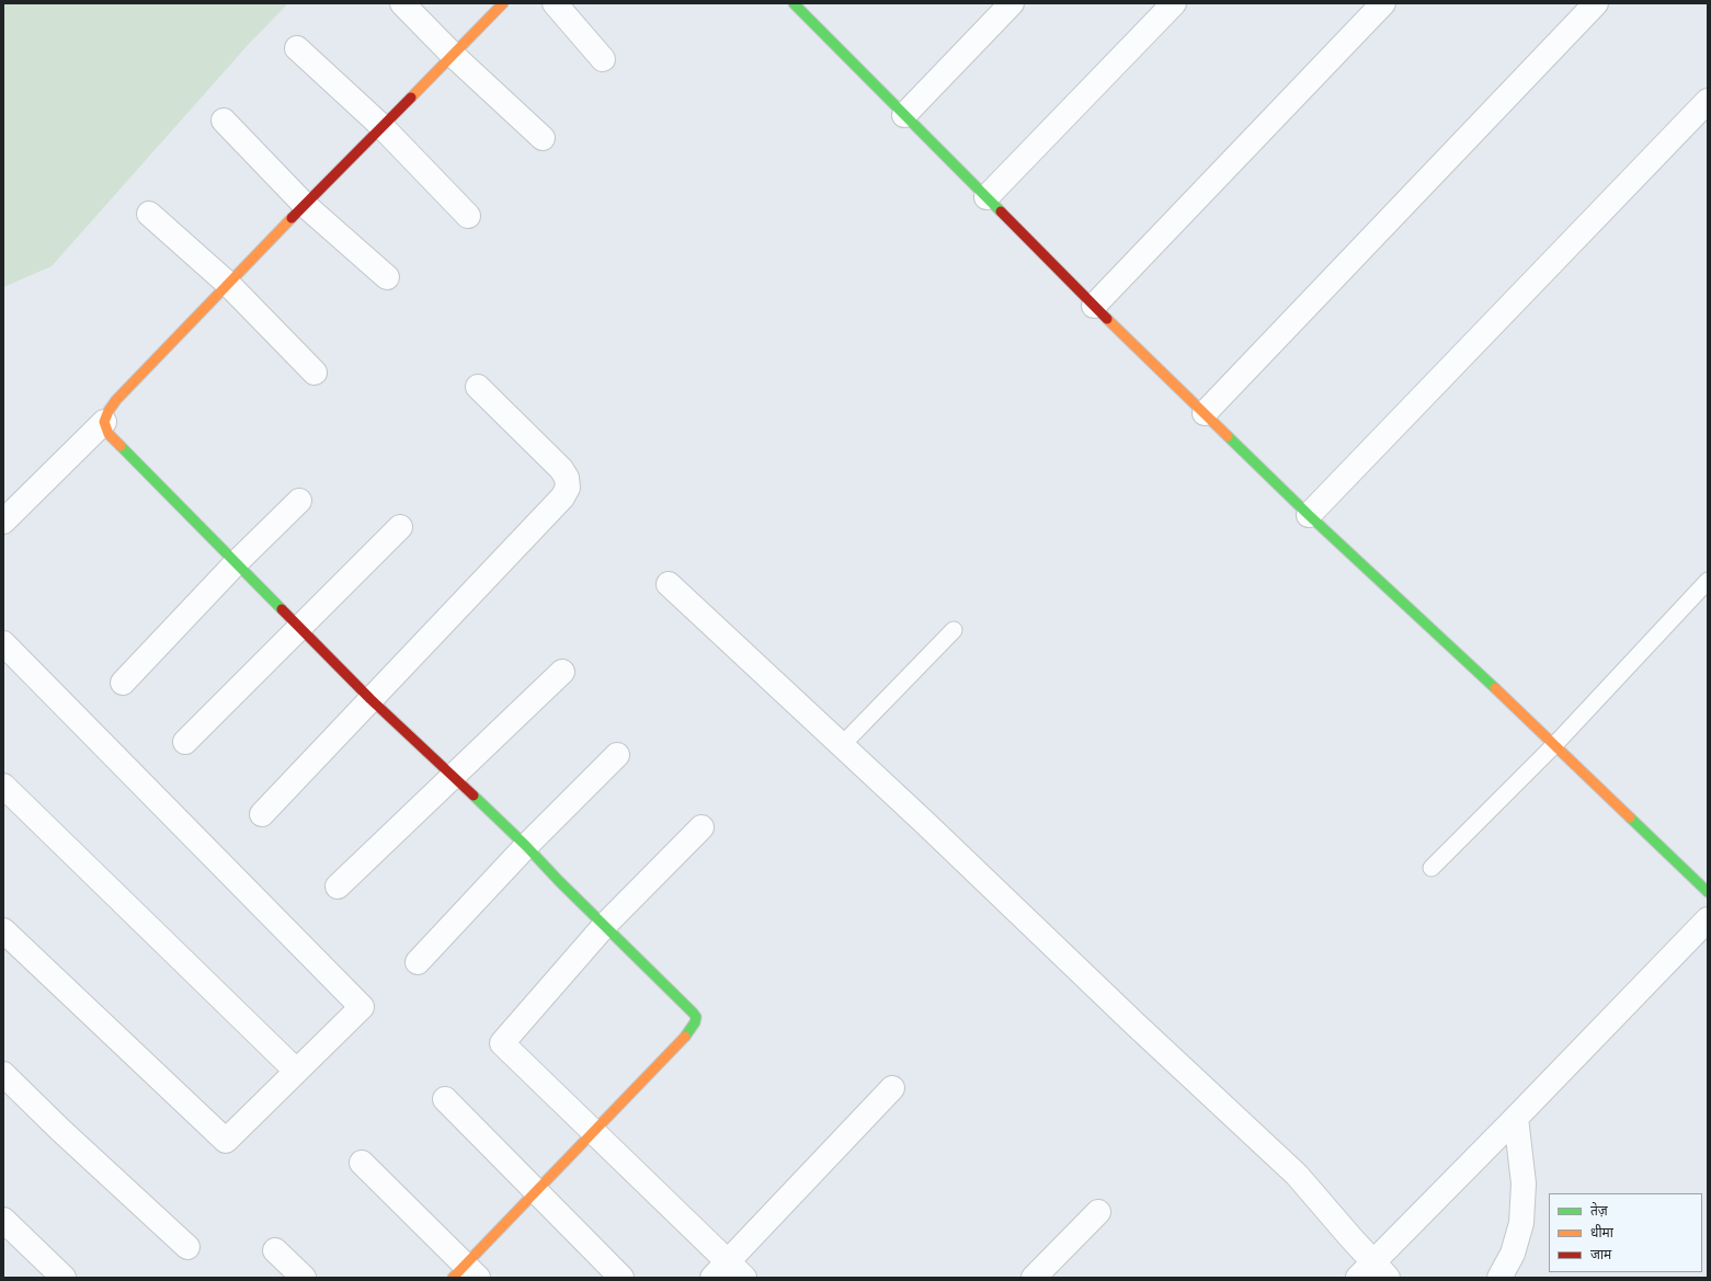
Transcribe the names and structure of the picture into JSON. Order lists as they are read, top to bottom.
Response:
{
  "legend": ["तेज़", "धीमा", "जाम"]
}
